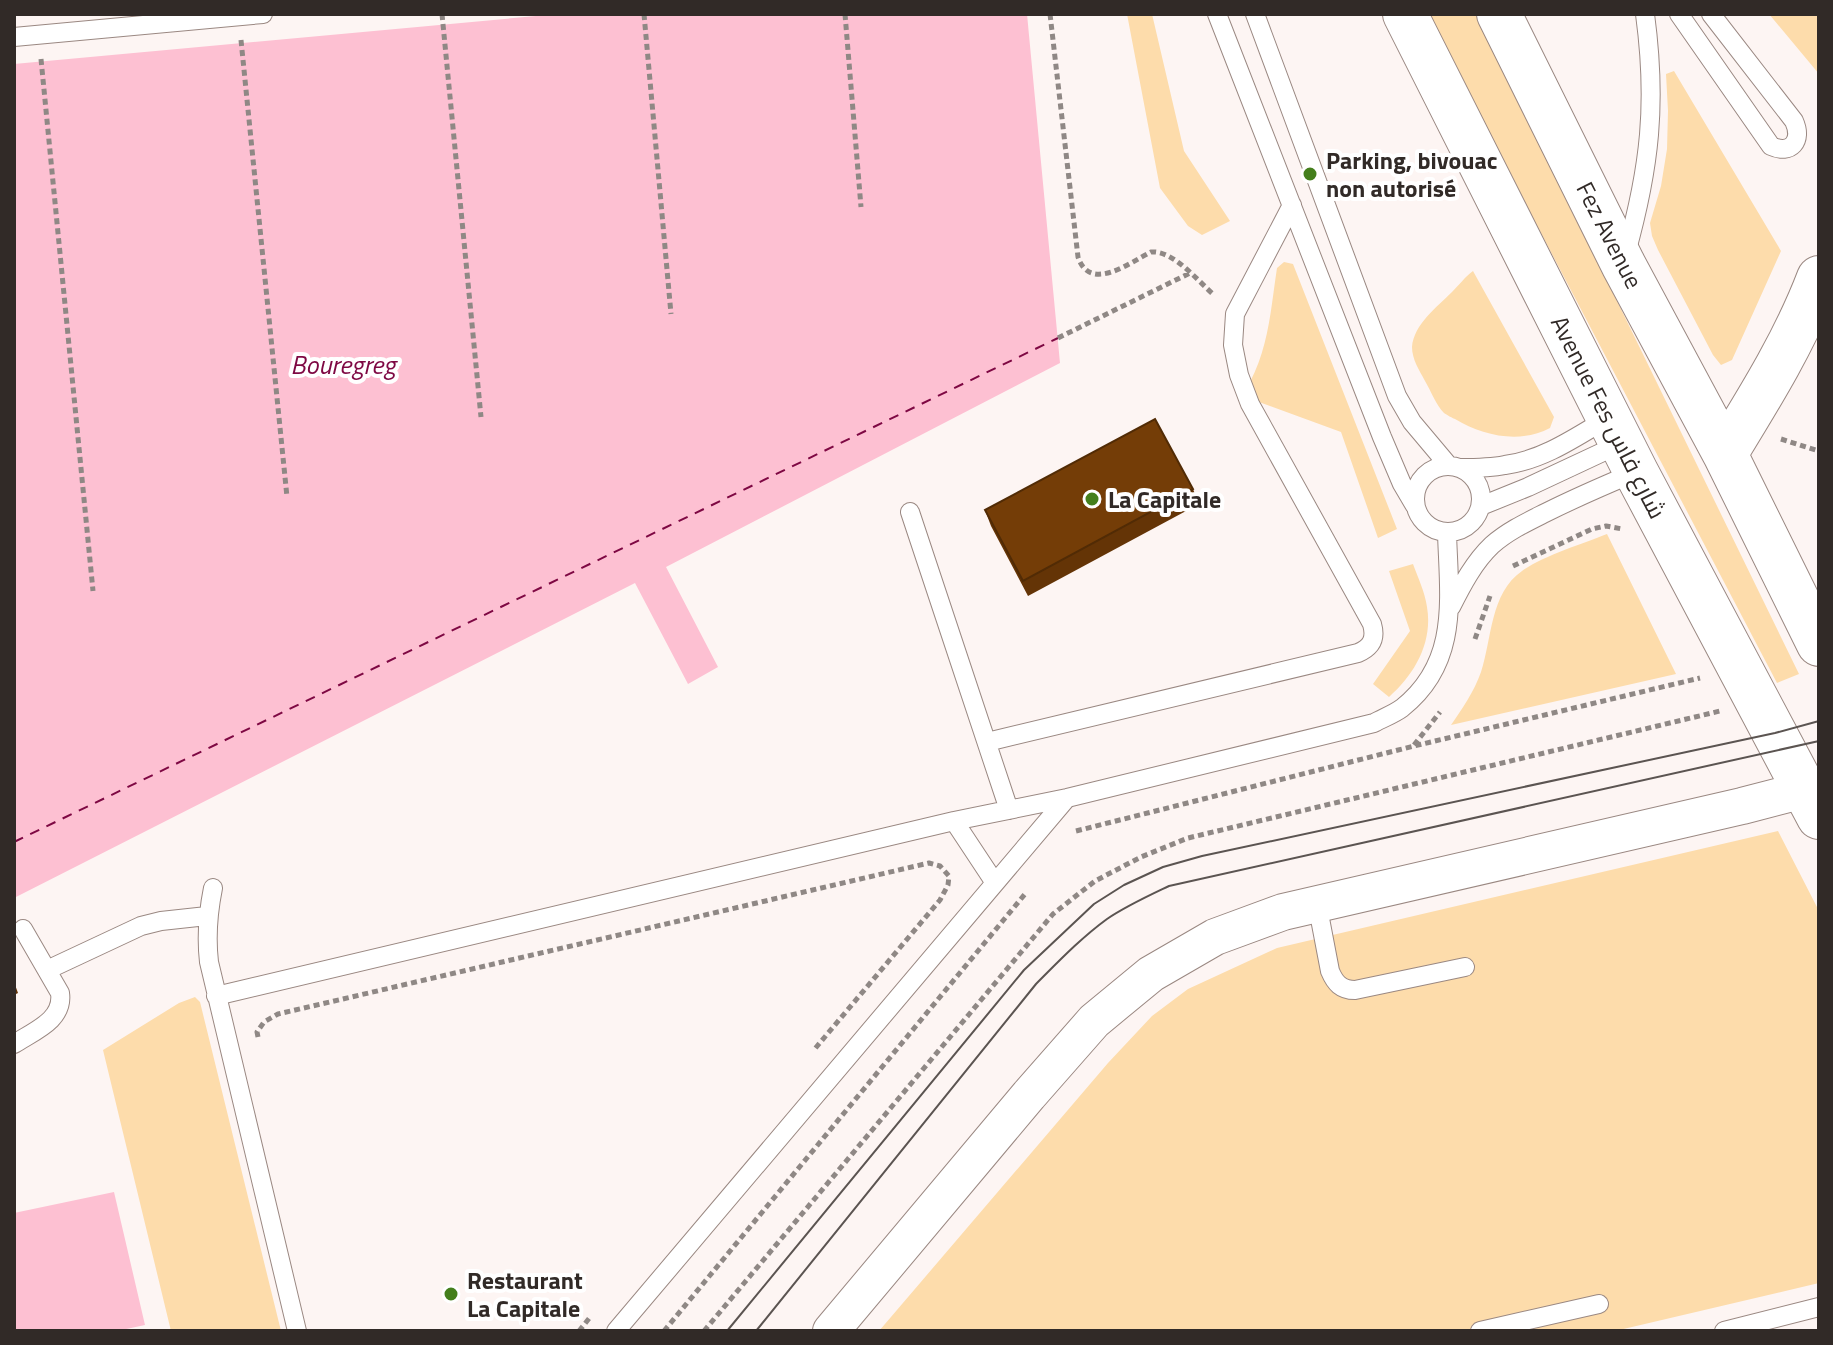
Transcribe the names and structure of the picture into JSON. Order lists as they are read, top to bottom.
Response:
{
  "streets": {
    "main road": ["Fez Avenue", "Avenue Fes شارع فاس"]
  },
  "water": ["Bouregreg"],
  "places": ["Parking, bivouac non autorisé", "La Capitale", "Restaurant La Capitale"]
}
